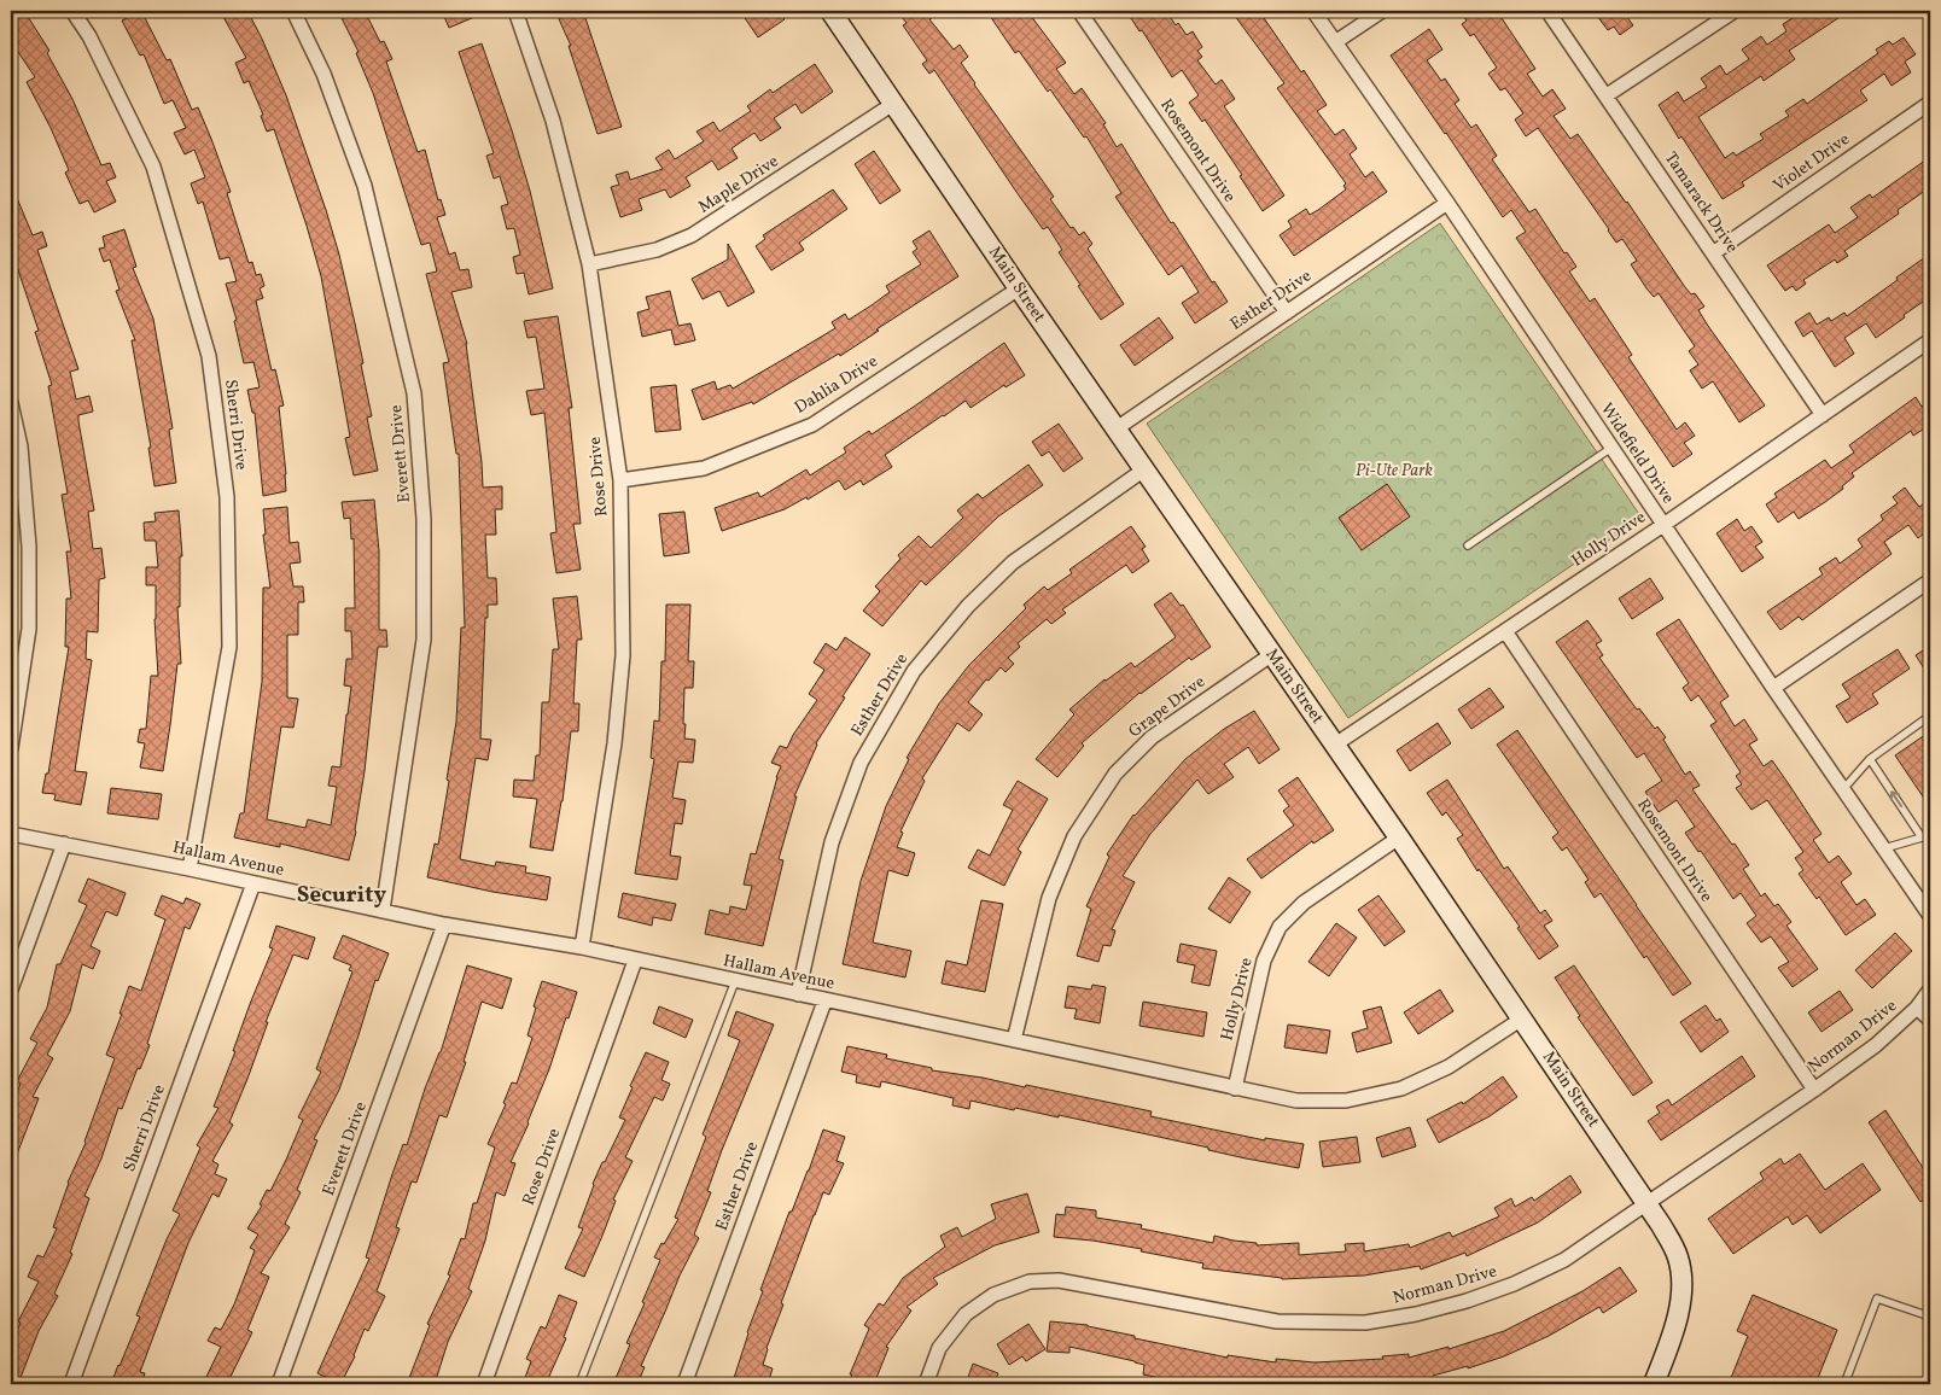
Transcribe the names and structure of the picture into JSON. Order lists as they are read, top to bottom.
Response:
{
  "streets": {
    "main road": ["Main Street"],
    "street": [
      "Rosemont Drive",
      "Violet Drive",
      "Maple Drive",
      "Tamarack Drive",
      "Esther Drive",
      "Dahlia Drive",
      "Sherri Drive",
      "Everett Drive",
      "Widefield Drive",
      "Rose Drive",
      "Holly Drive",
      "Grape Drive",
      "Hallam Avenue",
      "Norman Drive"
    ]
  },
  "crossings": [
    ["Rosemont Drive", "Esther Drive"],
    ["Rosemont Drive", "Holly Drive"],
    ["Rosemont Drive", "Norman Drive"],
    ["Violet Drive", "Tamarack Drive"],
    ["Maple Drive", "Main Street"],
    ["Maple Drive", "Rose Drive"],
    ["Tamarack Drive", "Holly Drive"],
    ["Main Street", "Esther Drive"],
    ["Main Street", "Dahlia Drive"],
    ["Main Street", "Holly Drive"],
    ["Main Street", "Grape Drive"],
    ["Main Street", "Hallam Avenue"],
    ["Main Street", "Norman Drive"],
    ["Esther Drive", "Widefield Drive"],
    ["Esther Drive", "Hallam Avenue"],
    ["Dahlia Drive", "Rose Drive"],
    ["Sherri Drive", "Hallam Avenue"],
    ["Everett Drive", "Hallam Avenue"],
    ["Widefield Drive", "Holly Drive"],
    ["Rose Drive", "Hallam Avenue"],
    ["Holly Drive", "Hallam Avenue"],
    ["Grape Drive", "Hallam Avenue"]
  ],
  "districts": ["Security"],
  "parks": ["Pi-Ute Park"]
}
